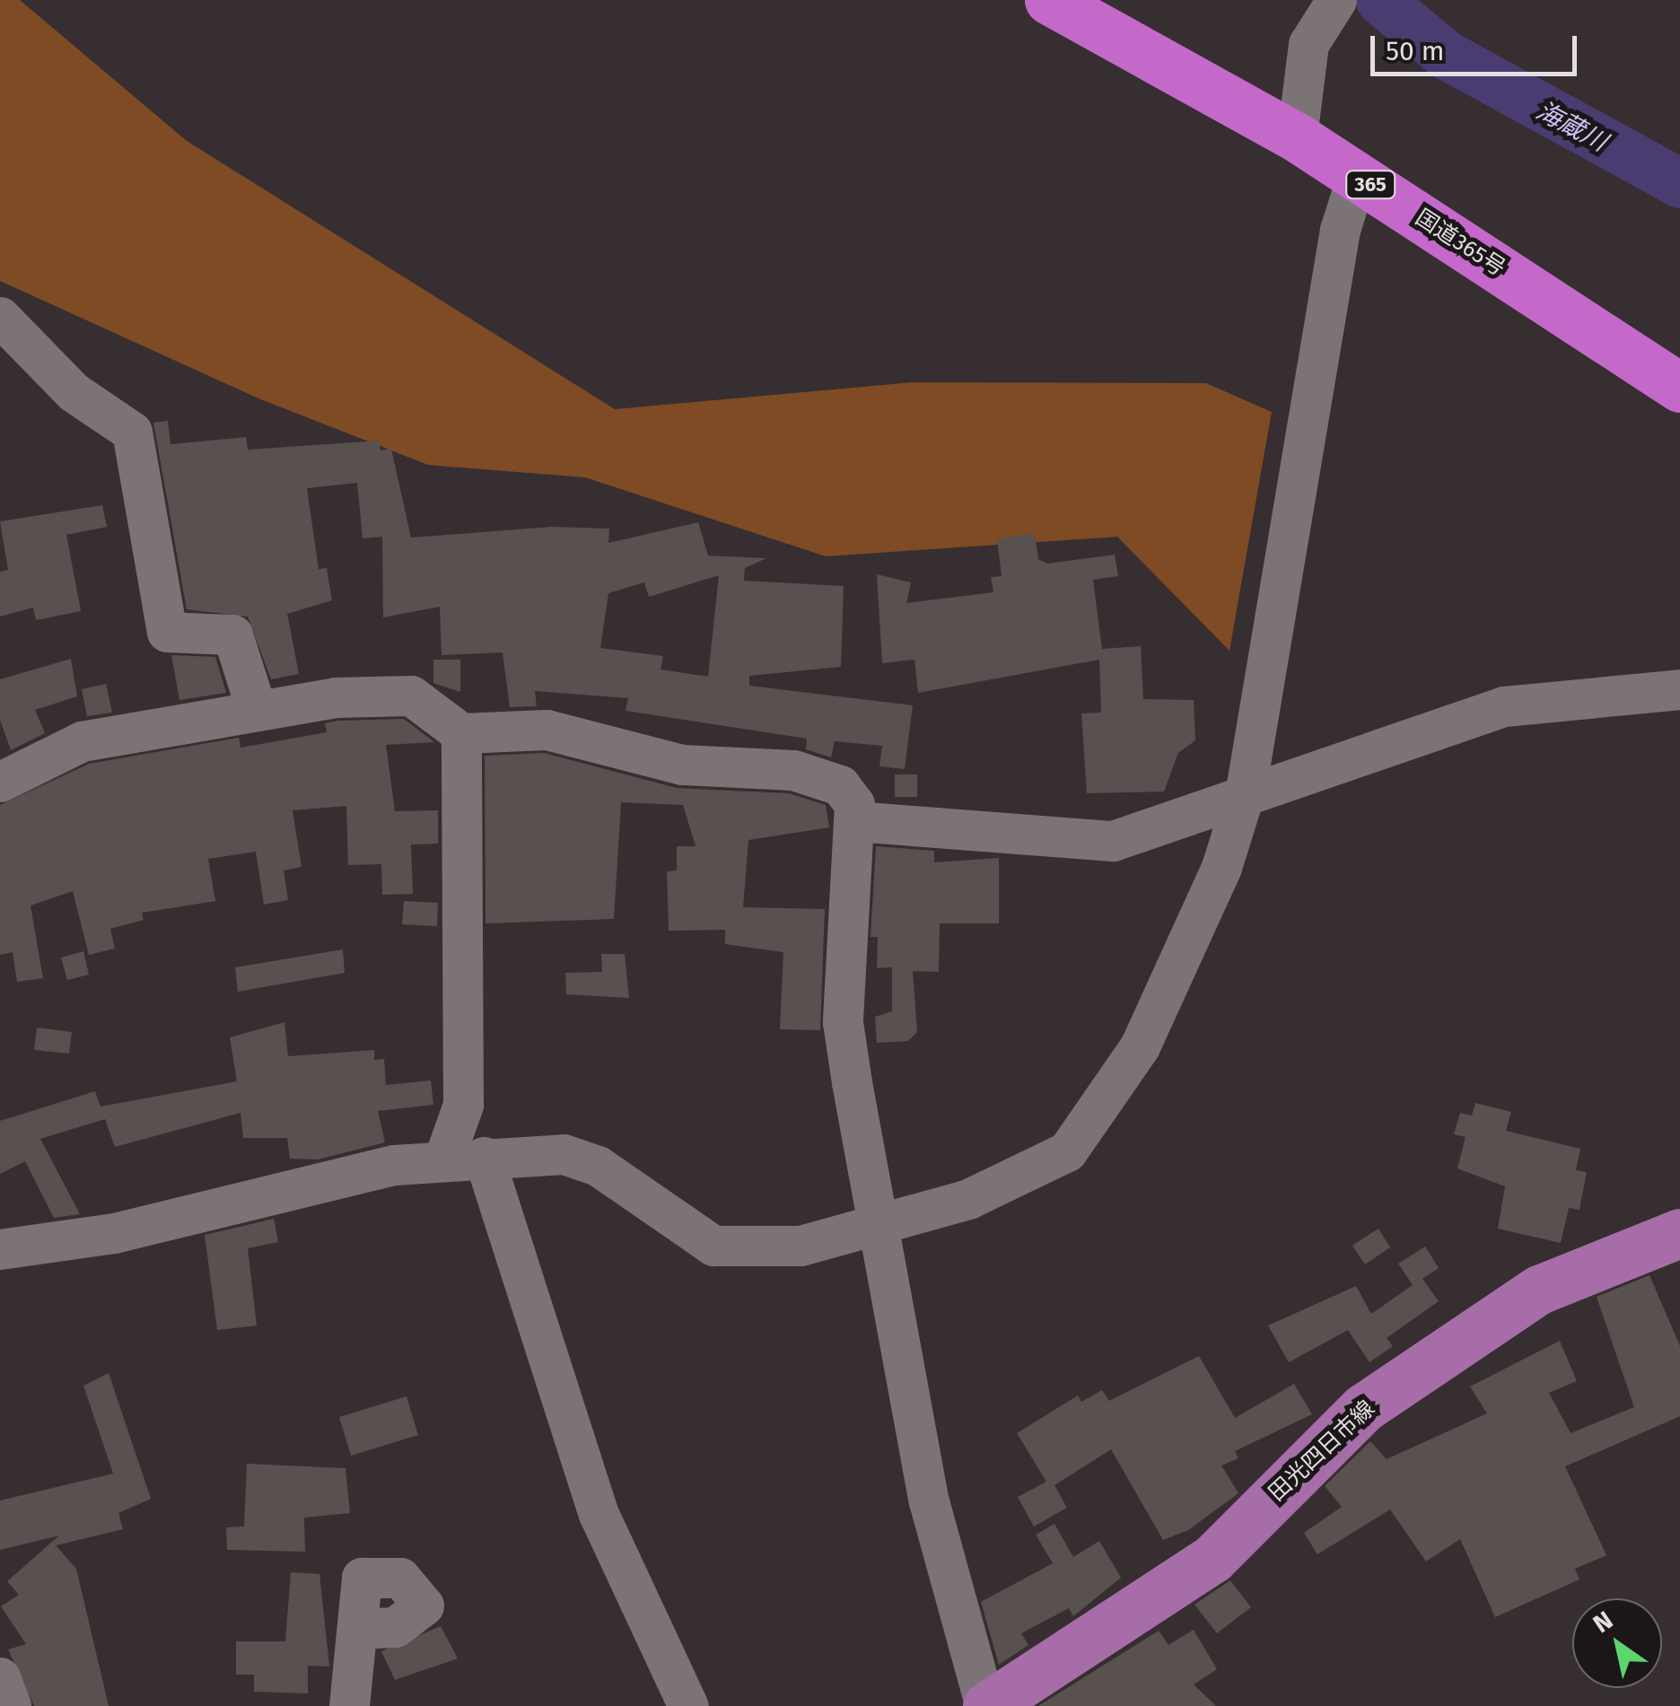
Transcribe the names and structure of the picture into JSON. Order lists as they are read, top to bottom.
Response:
{
  "streets": {
    "highway": ["365", "国道365号"],
    "main road": ["田光四日市線"]
  },
  "water": ["海蔵川"],
  "scale_bar": "50 m",
  "north": "top left"
}
